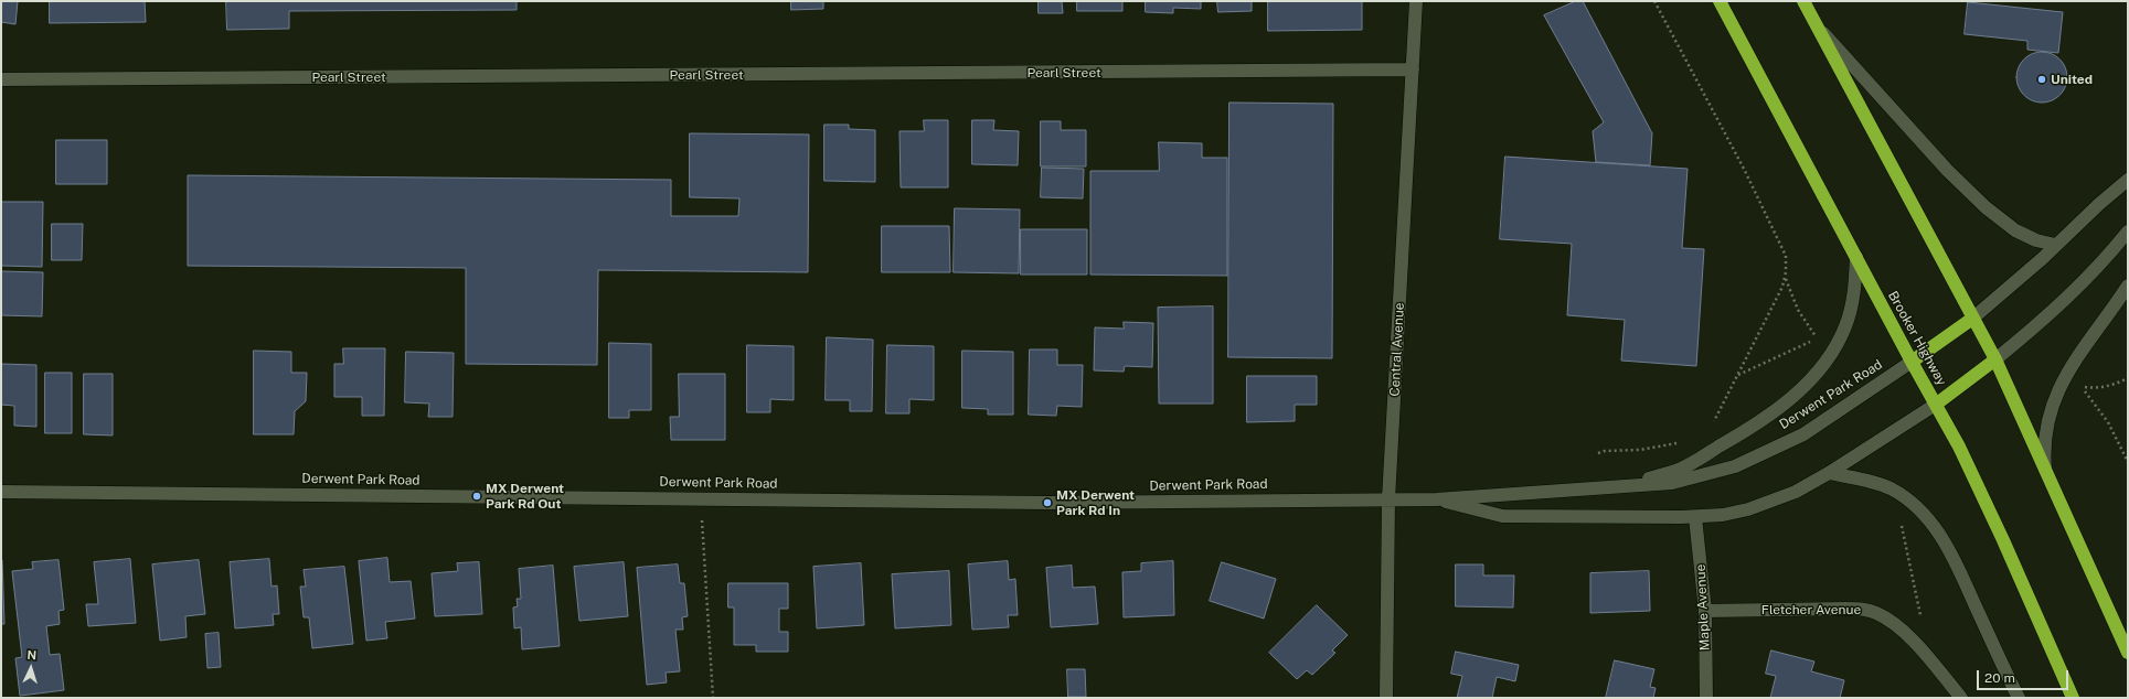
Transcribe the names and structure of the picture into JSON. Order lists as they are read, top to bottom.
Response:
{
  "streets": {
    "highway": ["Brooker Highway", "Derwent Park Road"],
    "street": [
      "Pearl Street",
      "Central Avenue",
      "Maple Avenue",
      "Fletcher Avenue"
    ]
  },
  "crossings": [
    ["Pearl Street", "Central Avenue"],
    ["Brooker Highway", "Derwent Park Road"],
    ["Central Avenue", "Derwent Park Road"],
    ["Derwent Park Road", "Maple Avenue"],
    ["Maple Avenue", "Fletcher Avenue"]
  ],
  "places": ["United", "MX Derwent Park Rd Out", "MX Derwent Park Rd In"],
  "scale_bar": "20 m",
  "north": "top"
}
